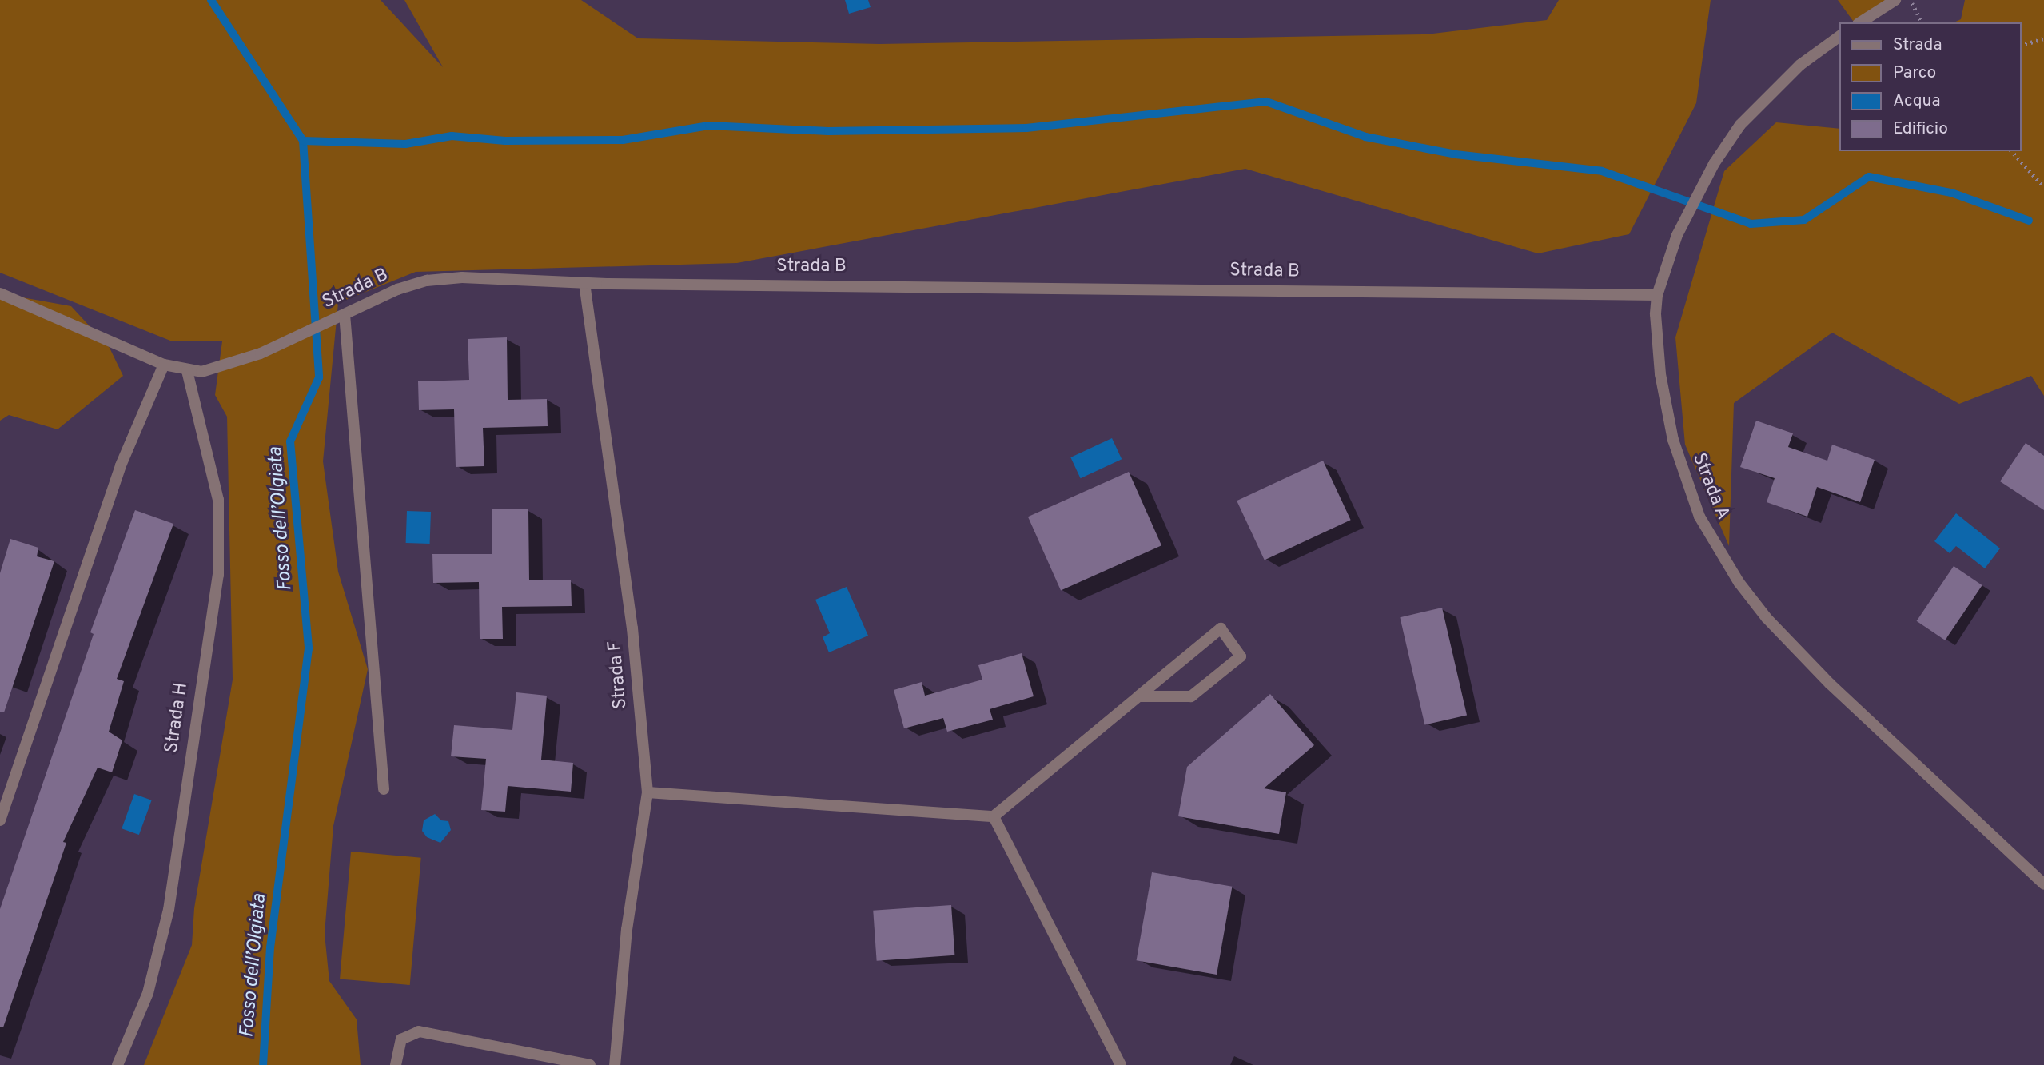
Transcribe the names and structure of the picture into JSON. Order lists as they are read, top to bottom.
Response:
{
  "streets": {
    "street": [
      "Strada B",
      "Strada A",
      "Strada F",
      "Strada H"
    ]
  },
  "crossings": [
    ["Strada B", "Strada A"],
    ["Strada B", "Strada F"],
    ["Strada B", "Strada H"]
  ],
  "water": ["Fosso dell’Olgiata"],
  "legend": [
    "Strada",
    "Parco",
    "Acqua",
    "Edificio"
  ]
}
